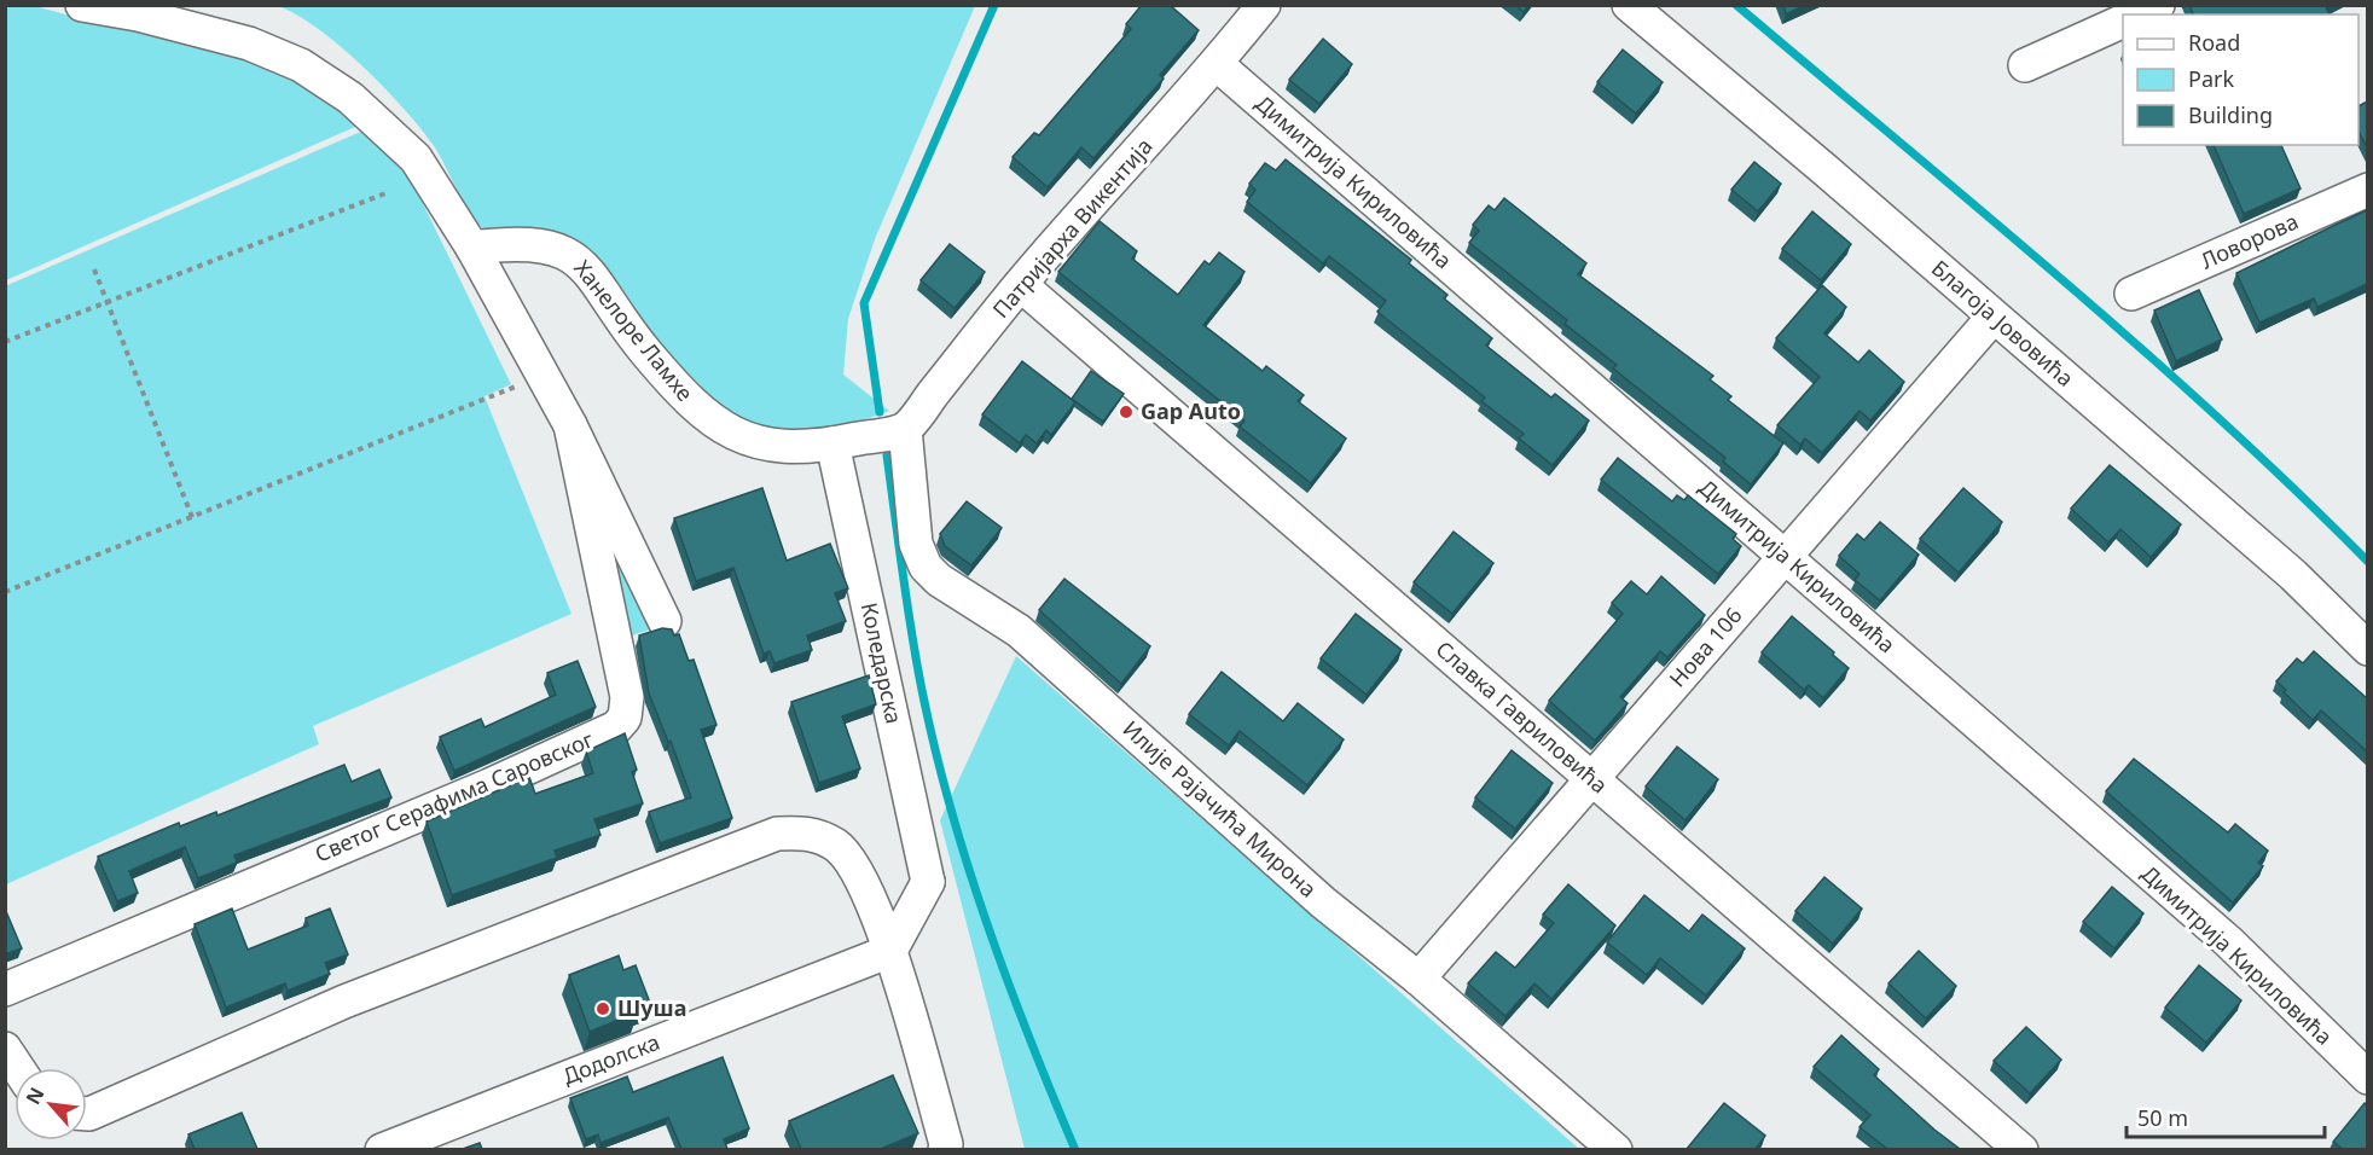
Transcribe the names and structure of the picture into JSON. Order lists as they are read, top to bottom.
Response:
{
  "streets": {
    "street": [
      "Димитрија Кириловића",
      "Патријарха Викентија",
      "Ловорова",
      "Благоја Јововића",
      "Ханелоре Ламхе",
      "Нова 106",
      "Коледарска",
      "Славка Гавриловића",
      "Светог Серафима Саровског",
      "Илије Рајачића Мирона",
      "Додолска"
    ]
  },
  "crossings": [
    ["Димитрија Кириловића", "Патријарха Викентија"],
    ["Димитрија Кириловића", "Нова 106"],
    ["Патријарха Викентија", "Ханелоре Ламхе"],
    ["Патријарха Викентија", "Славка Гавриловића"],
    ["Патријарха Викентија", "Илије Рајачића Мирона"],
    ["Благоја Јововића", "Нова 106"],
    ["Ханелоре Ламхе", "Коледарска"],
    ["Ханелоре Ламхе", "Илије Рајачића Мирона"],
    ["Нова 106", "Славка Гавриловића"],
    ["Нова 106", "Илије Рајачића Мирона"]
  ],
  "places": ["Gap Auto", "Шуша"],
  "legend": ["Road", "Park", "Building"],
  "scale_bar": "50 m",
  "north": "top left"
}
